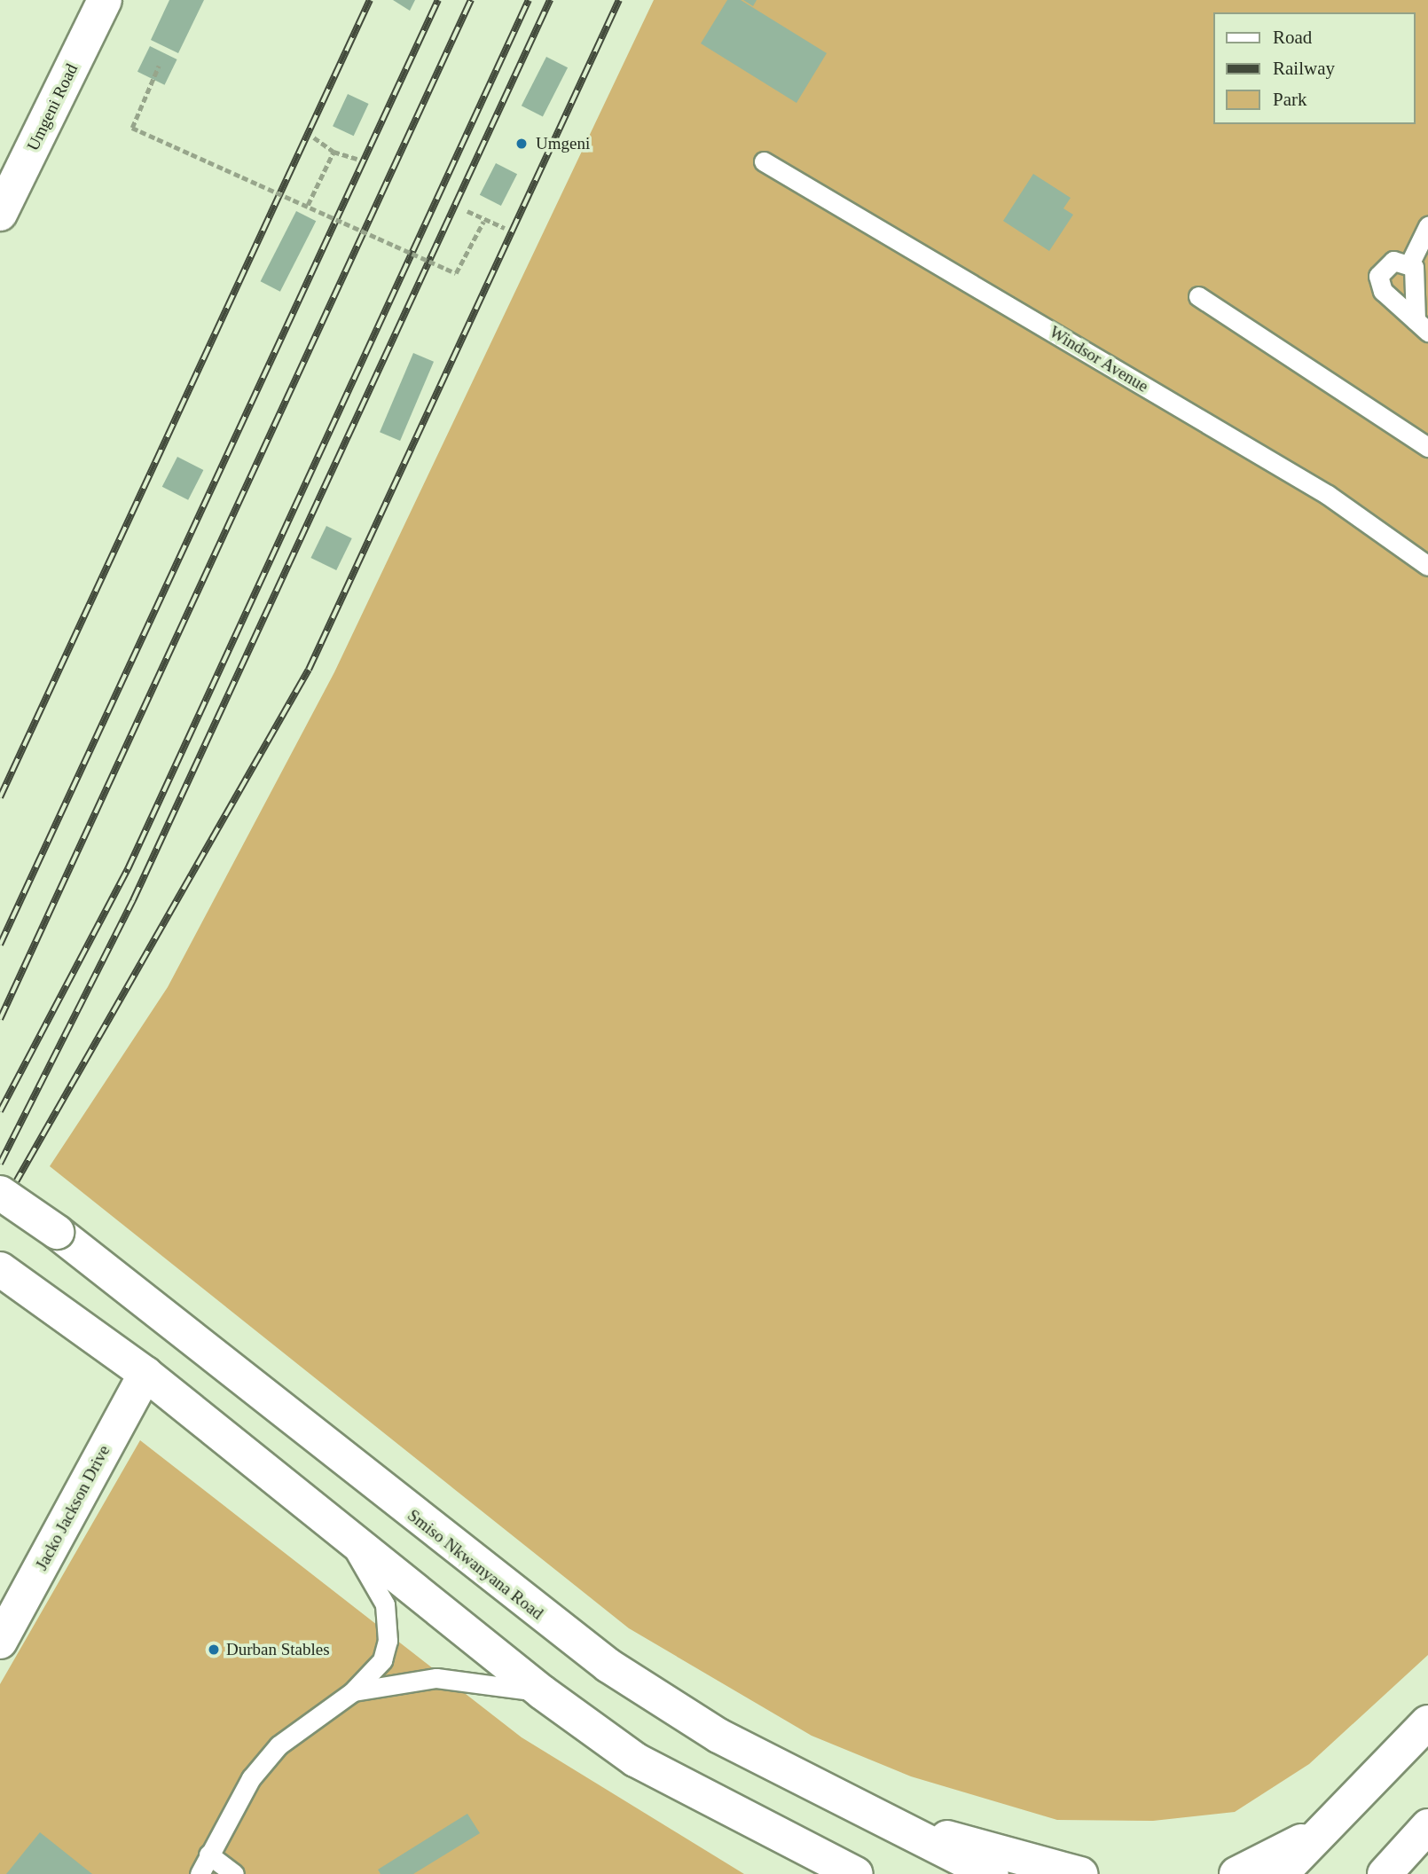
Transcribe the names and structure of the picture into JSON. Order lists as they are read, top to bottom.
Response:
{
  "streets": {
    "street": ["Umgeni Road", "Jacko Jackson Drive", "Smiso Nkwanyana Road"],
    "lane": ["Windsor Avenue"]
  },
  "places": ["Umgeni", "Durban Stables"],
  "legend": ["Road", "Railway", "Park"]
}
